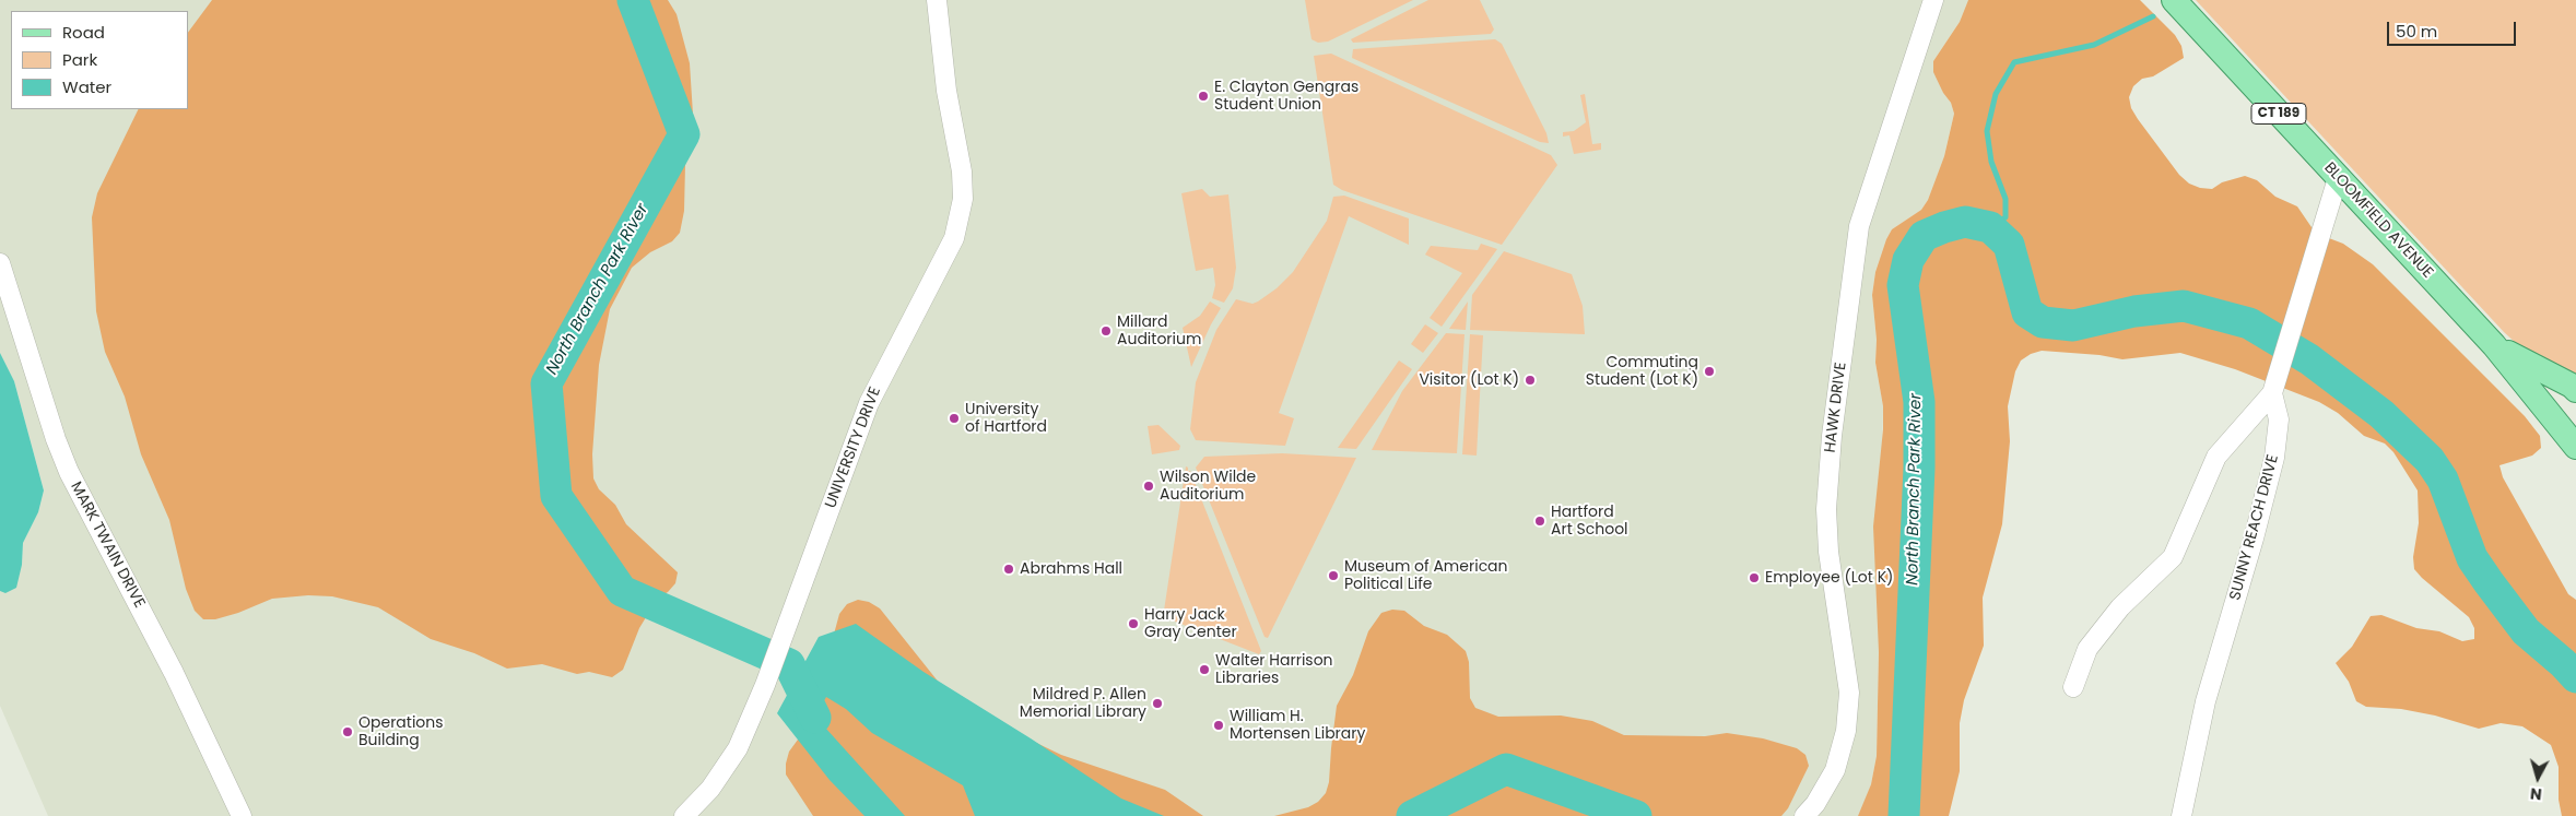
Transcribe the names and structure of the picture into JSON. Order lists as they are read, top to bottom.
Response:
{
  "streets": {
    "main road": ["CT 189", "BLOOMFIELD AVENUE"],
    "street": [
      "HAWK DRIVE",
      "UNIVERSITY DRIVE",
      "SUNNY REACH DRIVE",
      "MARK TWAIN DRIVE"
    ]
  },
  "crossings": [
    ["BLOOMFIELD AVENUE", "SUNNY REACH DRIVE"]
  ],
  "water": ["North Branch Park River"],
  "places": [
    "E. Clayton Gengras Student Union",
    "Millard Auditorium",
    "Commuting Student (Lot K)",
    "Visitor (Lot K)",
    "University of Hartford",
    "Wilson Wilde Auditorium",
    "Hartford Art School",
    "Abrahms Hall",
    "Museum of American Political Life",
    "Employee (Lot K)",
    "Harry Jack Gray Center",
    "Walter Harrison Libraries",
    "Mildred P. Allen Memorial Library",
    "William H. Mortensen Library",
    "Operations Building"
  ],
  "legend": ["Road", "Park", "Water"],
  "scale_bar": "50 m",
  "north": "bottom"
}
